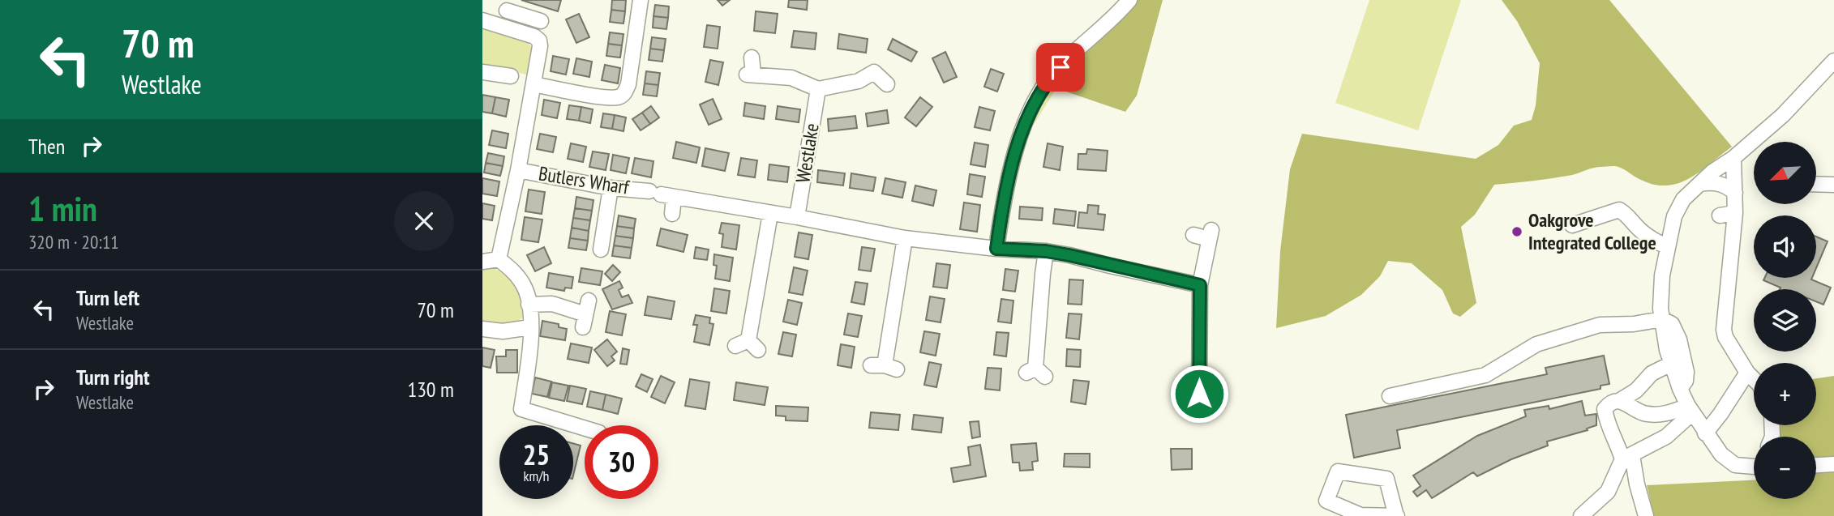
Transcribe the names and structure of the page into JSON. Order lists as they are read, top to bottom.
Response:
{
  "streets": {
    "street": ["Westlake", "Butlers Wharf"]
  },
  "places": ["Oakgrove Integrated College"],
  "north": "bottom left",
  "page": {
    "turn": ["70 m", "Westlake"],
    "then": "Then",
    "map_buttons": ["+", "−"],
    "heading": ["1 min", "320 m · 20:11"],
    "list": [
      {
        "name": "Turn left",
        "note": "Westlake",
        "value": "70 m"
      },
      {
        "name": "Turn right",
        "note": "Westlake",
        "value": "130 m"
      }
    ],
    "speed": "25 km/h",
    "limit": "30"
  }
}
